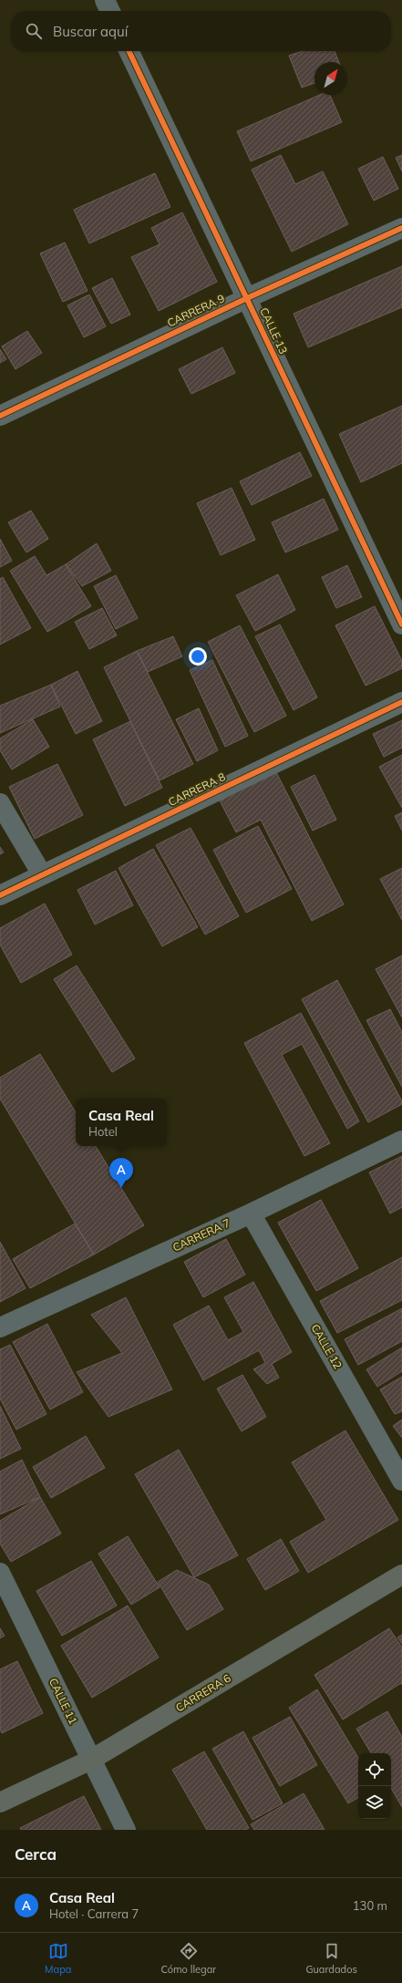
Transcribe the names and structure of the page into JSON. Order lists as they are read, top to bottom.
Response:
{
  "streets": {
    "main road": ["CARRERA 6"],
    "street": [
      "CARRERA 9",
      "CALLE 13",
      "CARRERA 8",
      "CARRERA 7",
      "CALLE 12",
      "CALLE 11"
    ]
  },
  "crossings": [
    ["CARRERA 9", "CALLE 13"],
    ["CARRERA 7", "CALLE 12"],
    ["CARRERA 6", "CALLE 11"]
  ],
  "north": "top right",
  "page": {
    "search": "Buscar aquí",
    "popup": ["Casa Real", "Hotel"],
    "pins": "A",
    "heading": "Cerca",
    "list": [
      {
        "mark": "A",
        "name": "Casa Real",
        "note": "Hotel · Carrera 7",
        "value": "130 m"
      }
    ],
    "nav": ["Mapa", "Cómo llegar", "Guardados"]
  }
}
